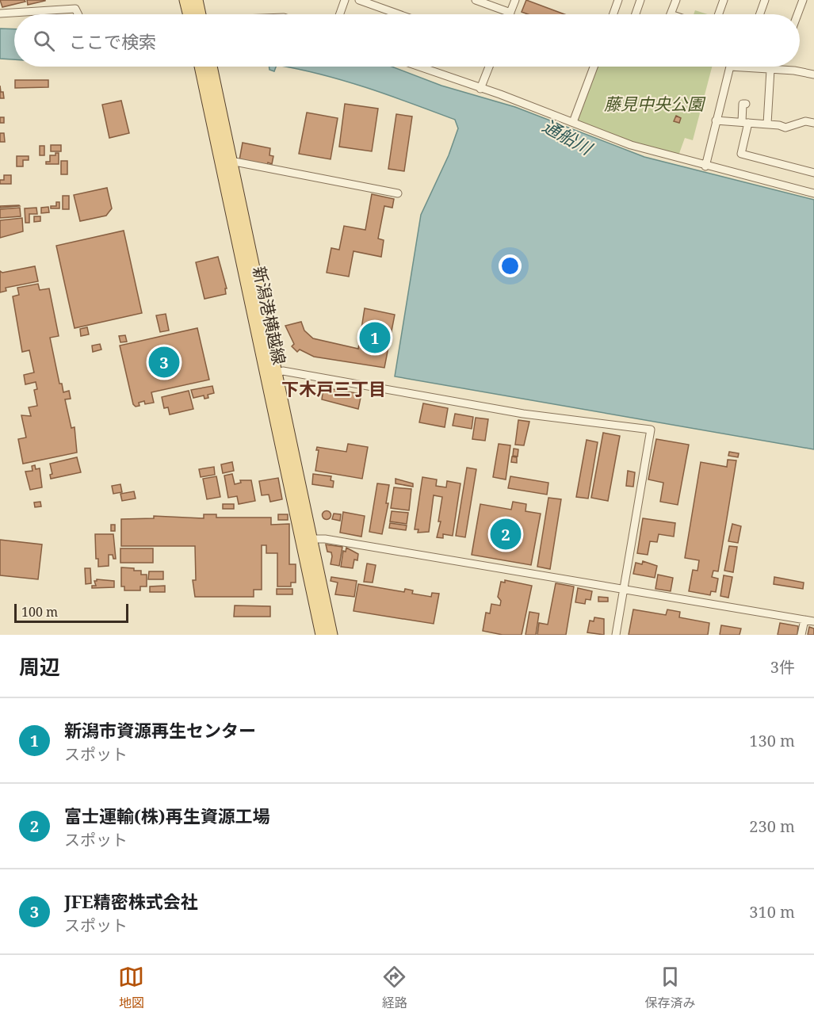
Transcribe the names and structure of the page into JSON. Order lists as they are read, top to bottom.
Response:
{
  "streets": {
    "main road": ["新潟港横越線"]
  },
  "districts": ["下木戸三丁目"],
  "water": ["通船川"],
  "parks": ["藤見中央公園"],
  "scale_bar": "100 m",
  "page": {
    "search": "ここで検索",
    "pins": ["1", "3", "2"],
    "scale": "100 m",
    "heading": ["周辺", "3件"],
    "list": [
      {
        "mark": "1",
        "name": "新潟市資源再生センター",
        "note": "スポット",
        "value": "130 m"
      },
      {
        "mark": "2",
        "name": "富士運輸(株)再生資源工場",
        "note": "スポット",
        "value": "230 m"
      },
      {
        "mark": "3",
        "name": "JFE精密株式会社",
        "note": "スポット",
        "value": "310 m"
      }
    ],
    "nav": ["地図", "経路", "保存済み"]
  }
}
